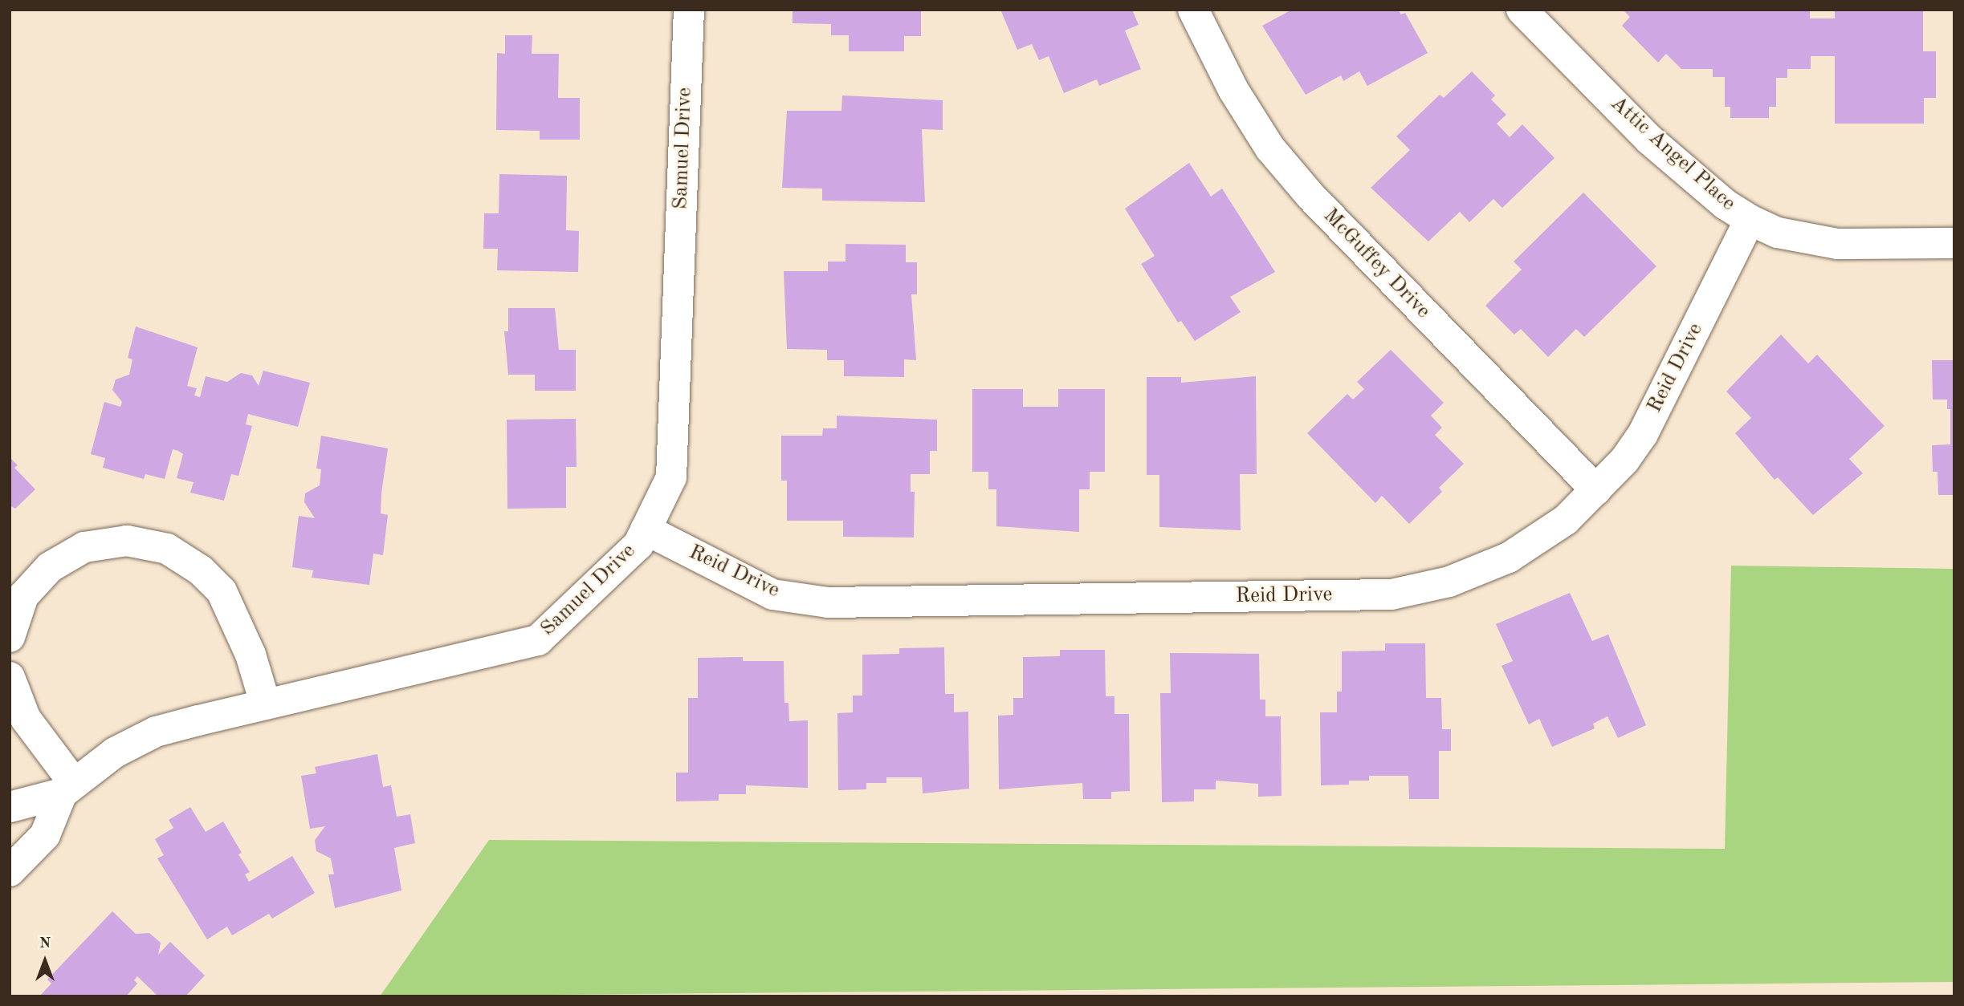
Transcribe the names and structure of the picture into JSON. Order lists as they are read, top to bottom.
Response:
{
  "streets": {
    "street": [
      "Samuel Drive",
      "Attic Angel Place",
      "McGuffey Drive",
      "Reid Drive"
    ]
  },
  "crossings": [
    ["Samuel Drive", "Reid Drive"],
    ["Attic Angel Place", "Reid Drive"],
    ["McGuffey Drive", "Reid Drive"]
  ],
  "north": "top"
}
